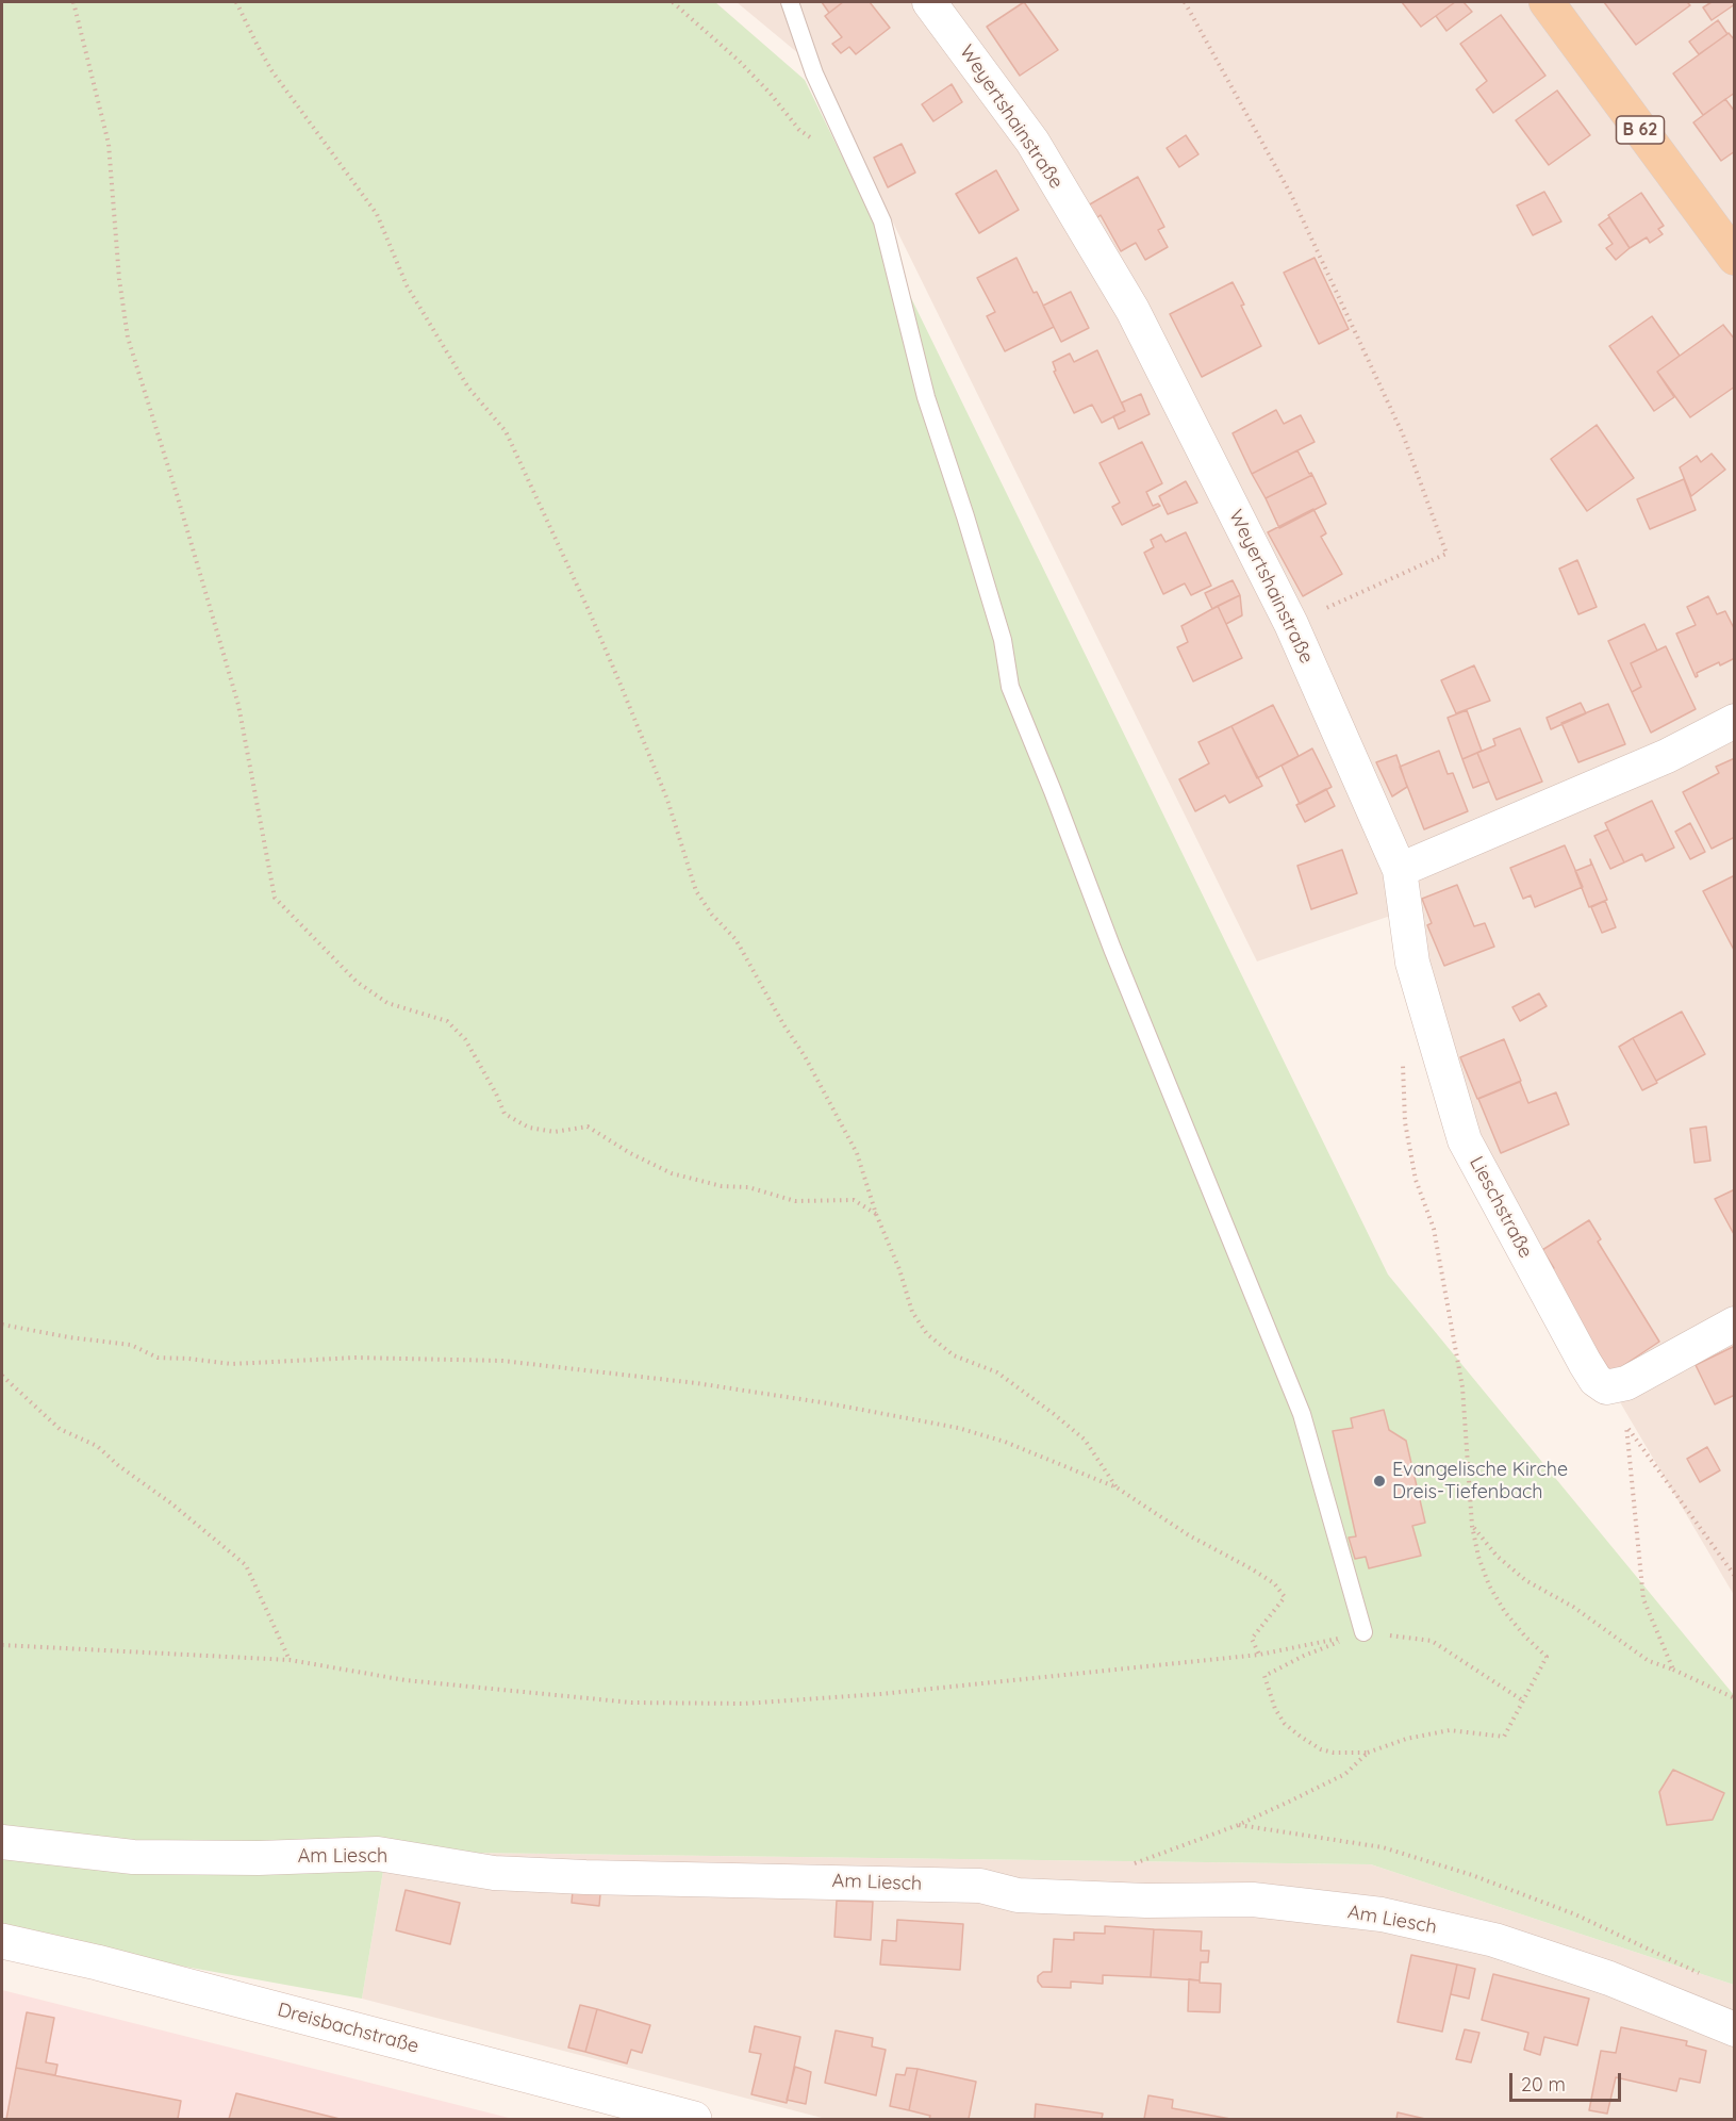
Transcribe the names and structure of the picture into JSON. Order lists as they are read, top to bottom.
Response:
{
  "streets": {
    "main road": ["B 62", "Dreisbachstraße"],
    "street": ["Weyertshainstraße", "Lieschstraße", "Am Liesch"]
  },
  "crossings": [
    ["Weyertshainstraße", "Lieschstraße"]
  ],
  "places": ["Evangelische Kirche Dreis-Tiefenbach"],
  "scale_bar": "20 m"
}
